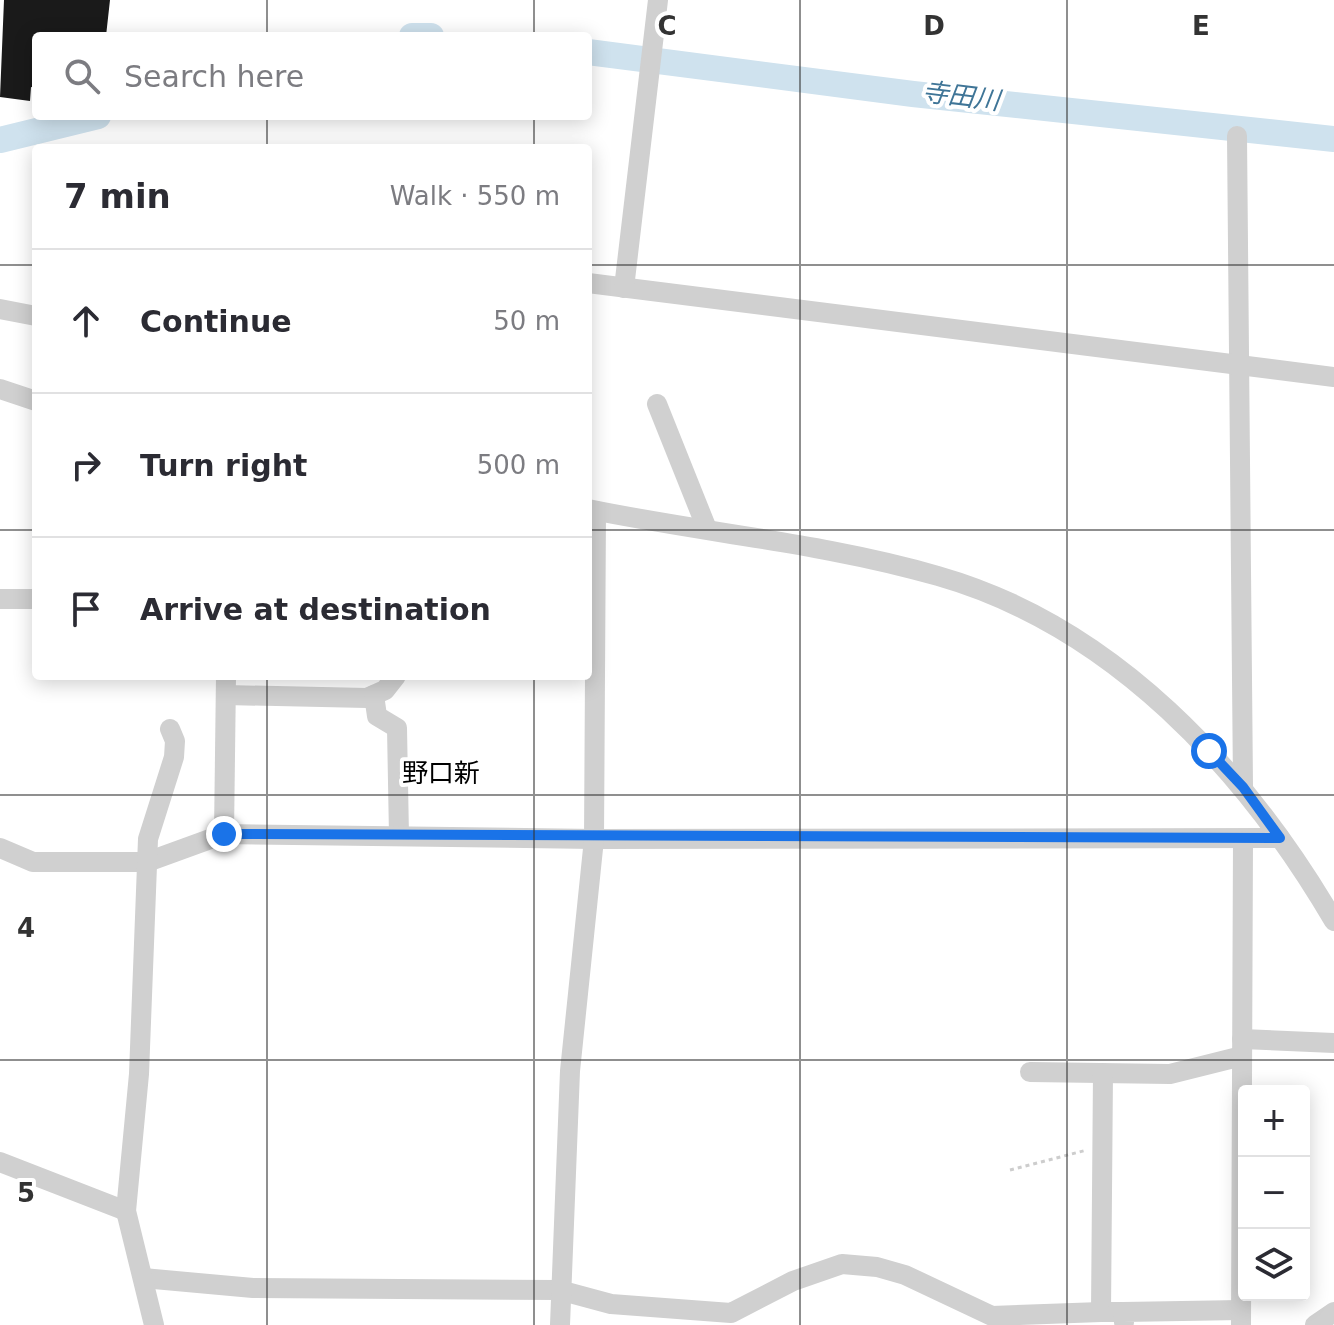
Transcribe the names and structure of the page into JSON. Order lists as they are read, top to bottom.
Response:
{
  "districts": ["野口新"],
  "water": ["寺田川"],
  "page": {
    "search": "Search here",
    "heading": ["7 min", "Walk · 550 m"],
    "list": [
      ["Continue", "50 m"],
      ["Turn right", "500 m"],
      "Arrive at destination"
    ],
    "map_buttons": ["+", "−"]
  },
  "grid": {
    "columns": ["C", "D", "E"],
    "rows": ["4", "5"]
  }
}
